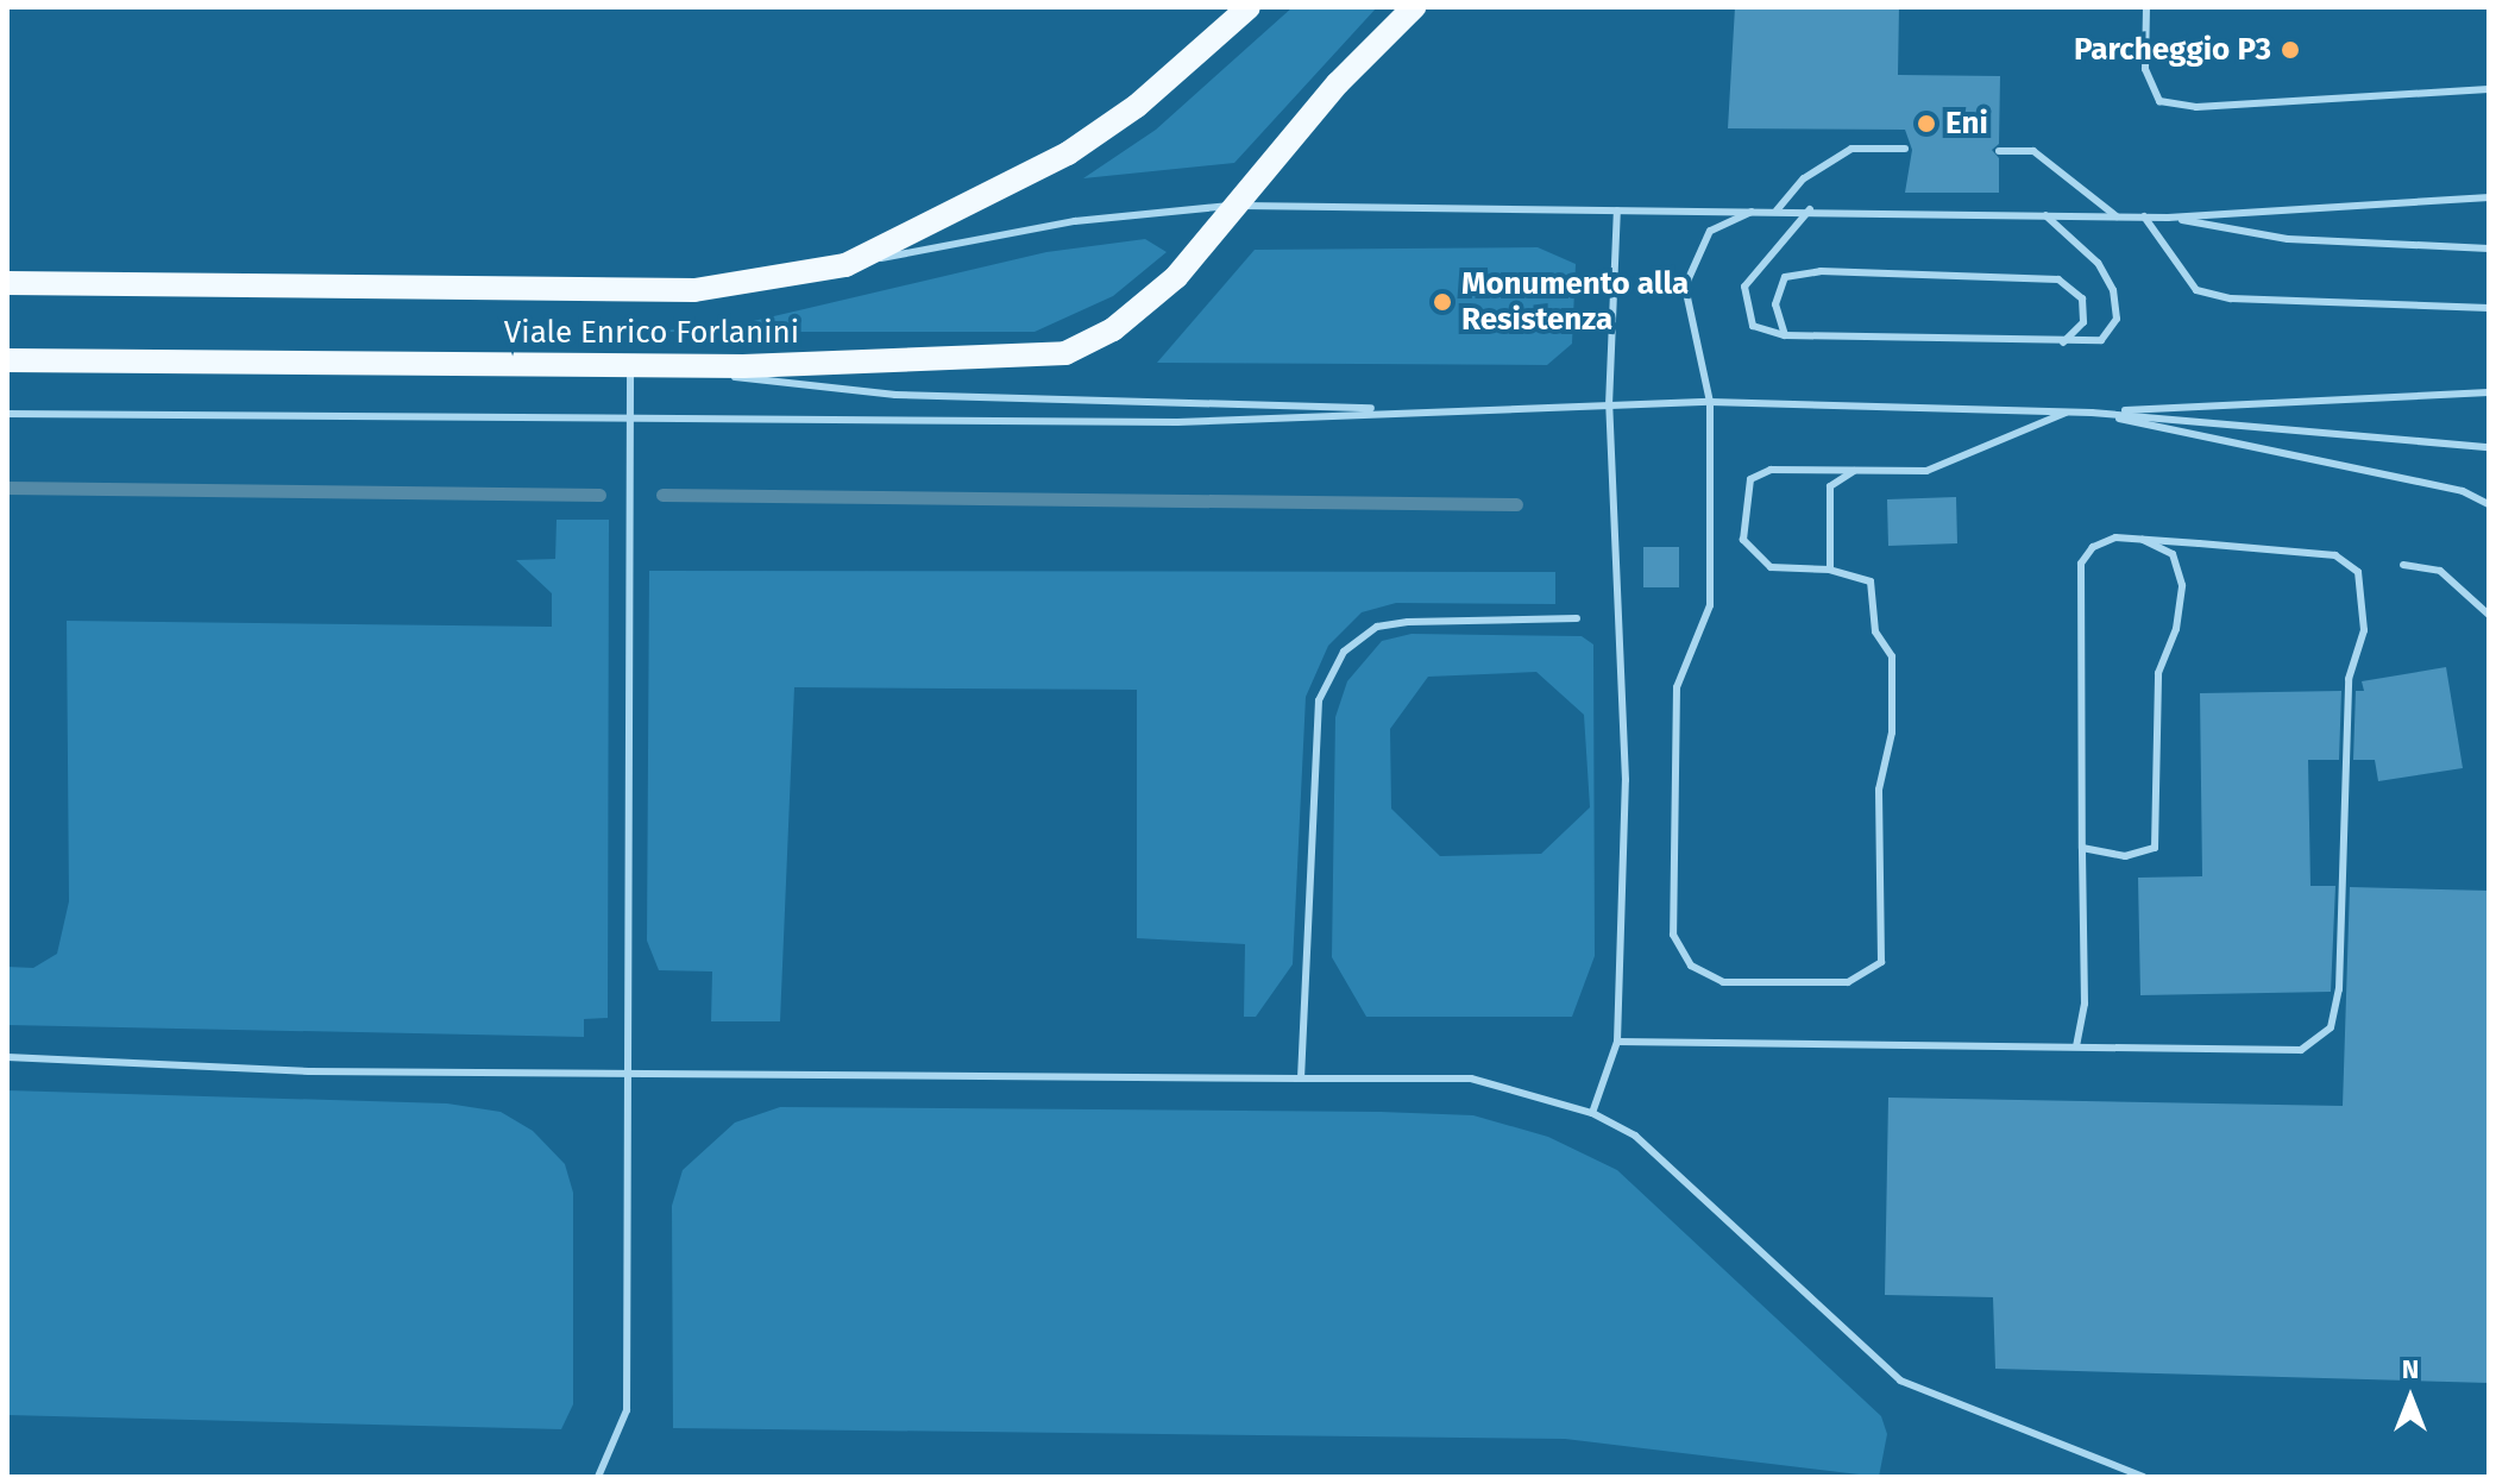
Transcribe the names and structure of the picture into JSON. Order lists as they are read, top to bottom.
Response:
{
  "streets": {
    "main road": ["Viale Enrico Forlanini"]
  },
  "places": ["Parcheggio P3", "Eni", "Monumento alla Resistenza"],
  "north": "top"
}
